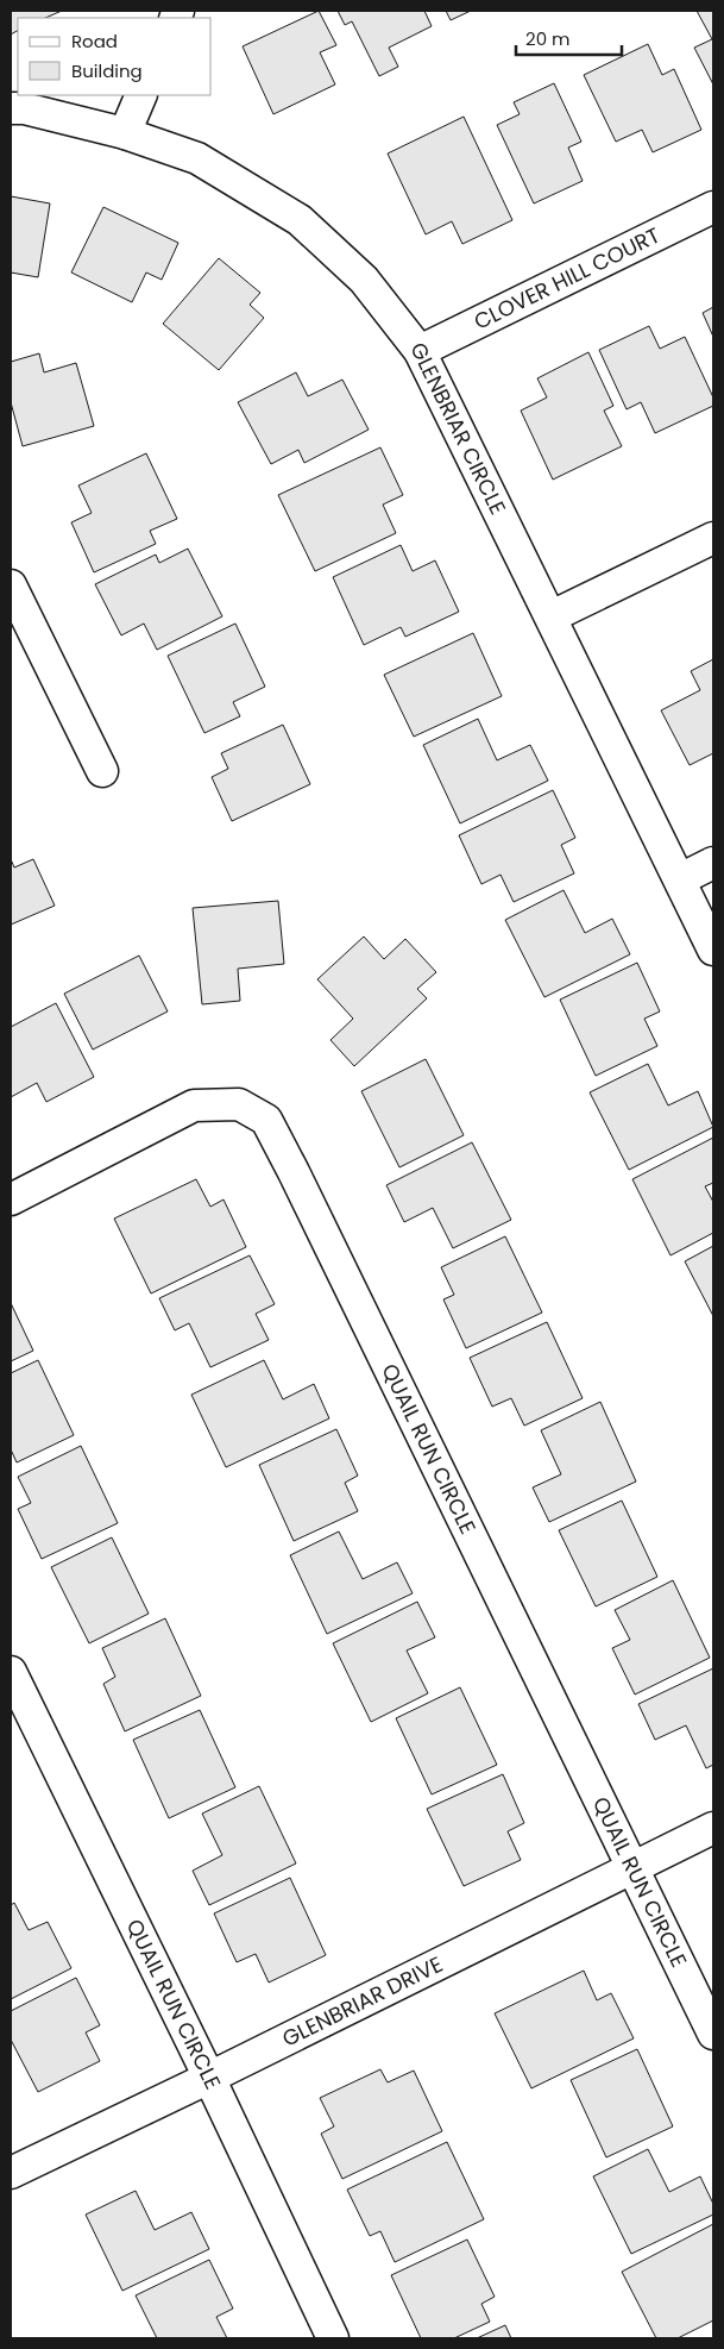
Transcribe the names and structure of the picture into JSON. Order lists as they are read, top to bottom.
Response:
{
  "streets": {
    "street": [
      "CLOVER HILL COURT",
      "GLENBRIAR CIRCLE",
      "QUAIL RUN CIRCLE",
      "GLENBRIAR DRIVE"
    ]
  },
  "crossings": [
    ["CLOVER HILL COURT", "GLENBRIAR CIRCLE"],
    ["QUAIL RUN CIRCLE", "GLENBRIAR DRIVE"]
  ],
  "legend": ["Road", "Building"],
  "scale_bar": "20 m"
}
